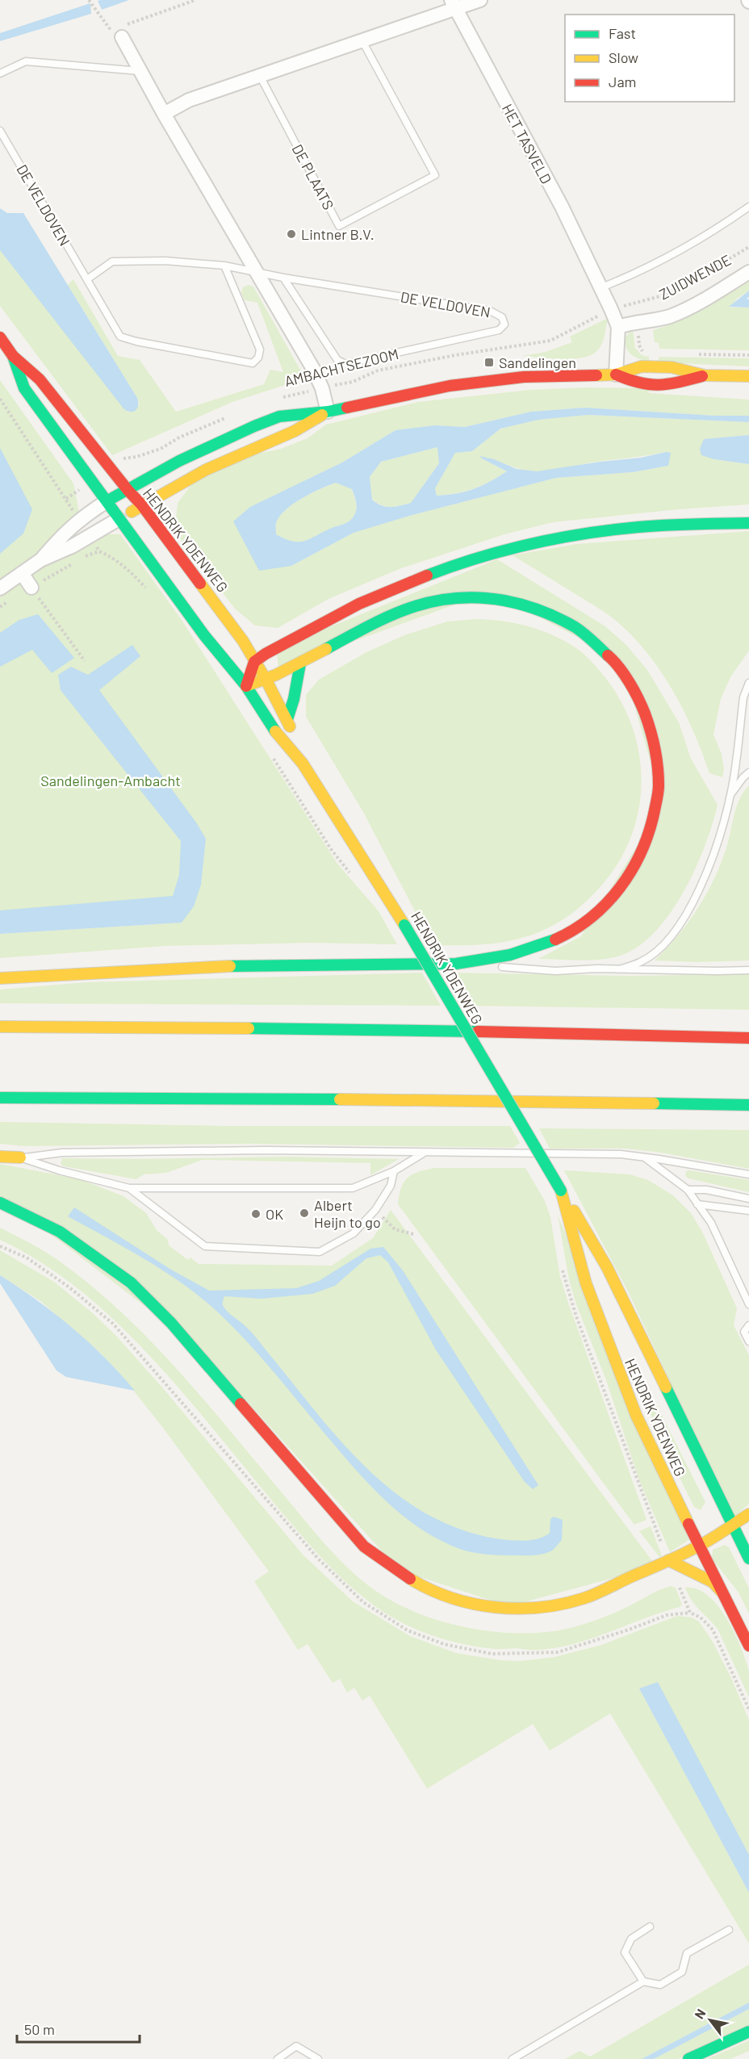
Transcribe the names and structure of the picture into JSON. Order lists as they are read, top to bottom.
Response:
{
  "streets": {
    "main road": ["HENDRIK YDENWEG"],
    "street": ["HET TASVELD", "ZUIDWENDE"],
    "lane": ["DE PLAATS", "DE VELDOVEN"],
    "path": ["AMBACHTSEZOOM"]
  },
  "crossings": [
    ["HET TASVELD", "ZUIDWENDE"],
    ["HET TASVELD", "AMBACHTSEZOOM"],
    ["ZUIDWENDE", "AMBACHTSEZOOM"]
  ],
  "parks": ["Sandelingen-Ambacht"],
  "places": {
    "other": ["Lintner B.V.", "Albert Heijn to go", "OK"],
    "transit": ["Sandelingen"]
  },
  "legend": ["Fast", "Slow", "Jam"],
  "scale_bar": "50 m",
  "north": "top left"
}
